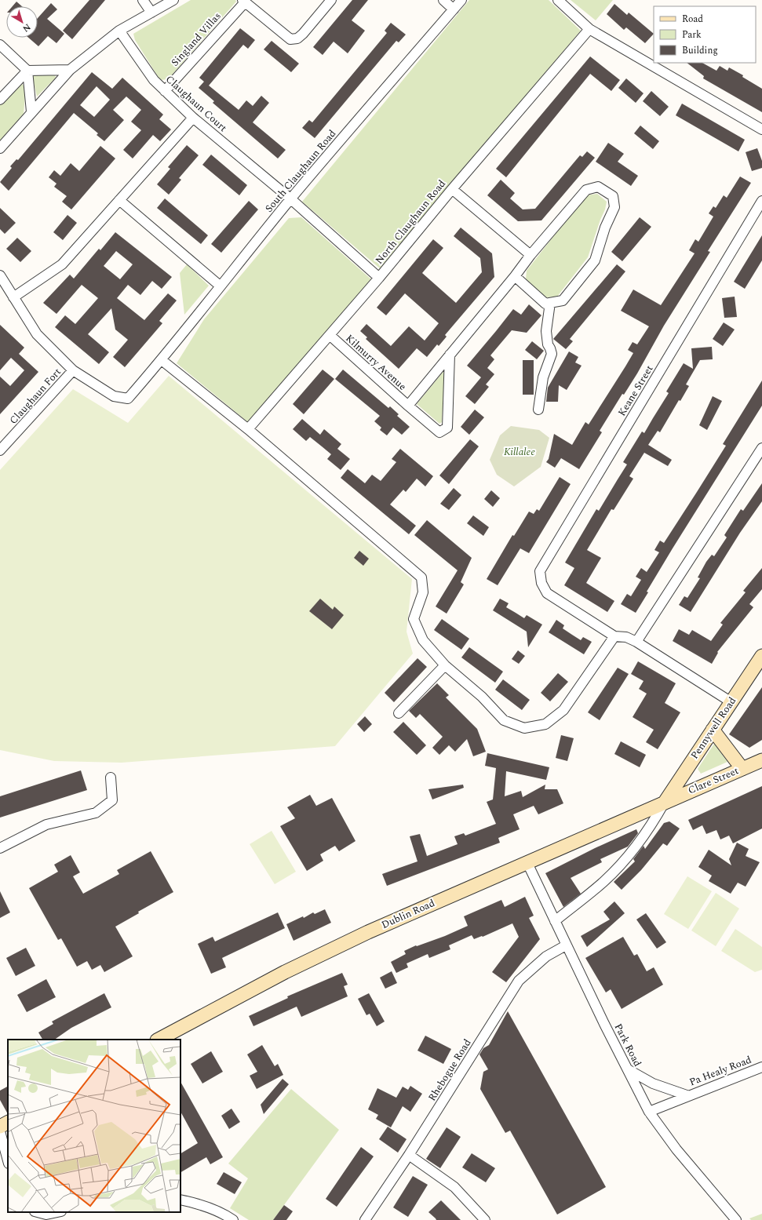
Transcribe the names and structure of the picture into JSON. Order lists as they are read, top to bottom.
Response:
{
  "streets": {
    "main road": ["Pennywell Road", "Clare Street", "Dublin Road"],
    "street": [
      "Singland Villas",
      "Claughaun Court",
      "South Claughaun Road",
      "North Claughaun Road",
      "Kilmurry Avenue",
      "Keane Street",
      "Claughaun Fort",
      "Park Road",
      "Rhebogue Road",
      "Pa Healy Road"
    ]
  },
  "crossings": [
    ["Singland Villas", "Claughaun Court"],
    ["Claughaun Court", "South Claughaun Road"],
    ["Claughaun Court", "North Claughaun Road"],
    ["South Claughaun Road", "Claughaun Fort"],
    ["North Claughaun Road", "Kilmurry Avenue"],
    ["Pennywell Road", "Clare Street"],
    ["Pennywell Road", "Dublin Road"],
    ["Clare Street", "Dublin Road"],
    ["Dublin Road", "Park Road"],
    ["Park Road", "Rhebogue Road"],
    ["Park Road", "Pa Healy Road"]
  ],
  "parks": ["Killalee"],
  "legend": ["Road", "Park", "Building"],
  "north": "bottom right"
}
